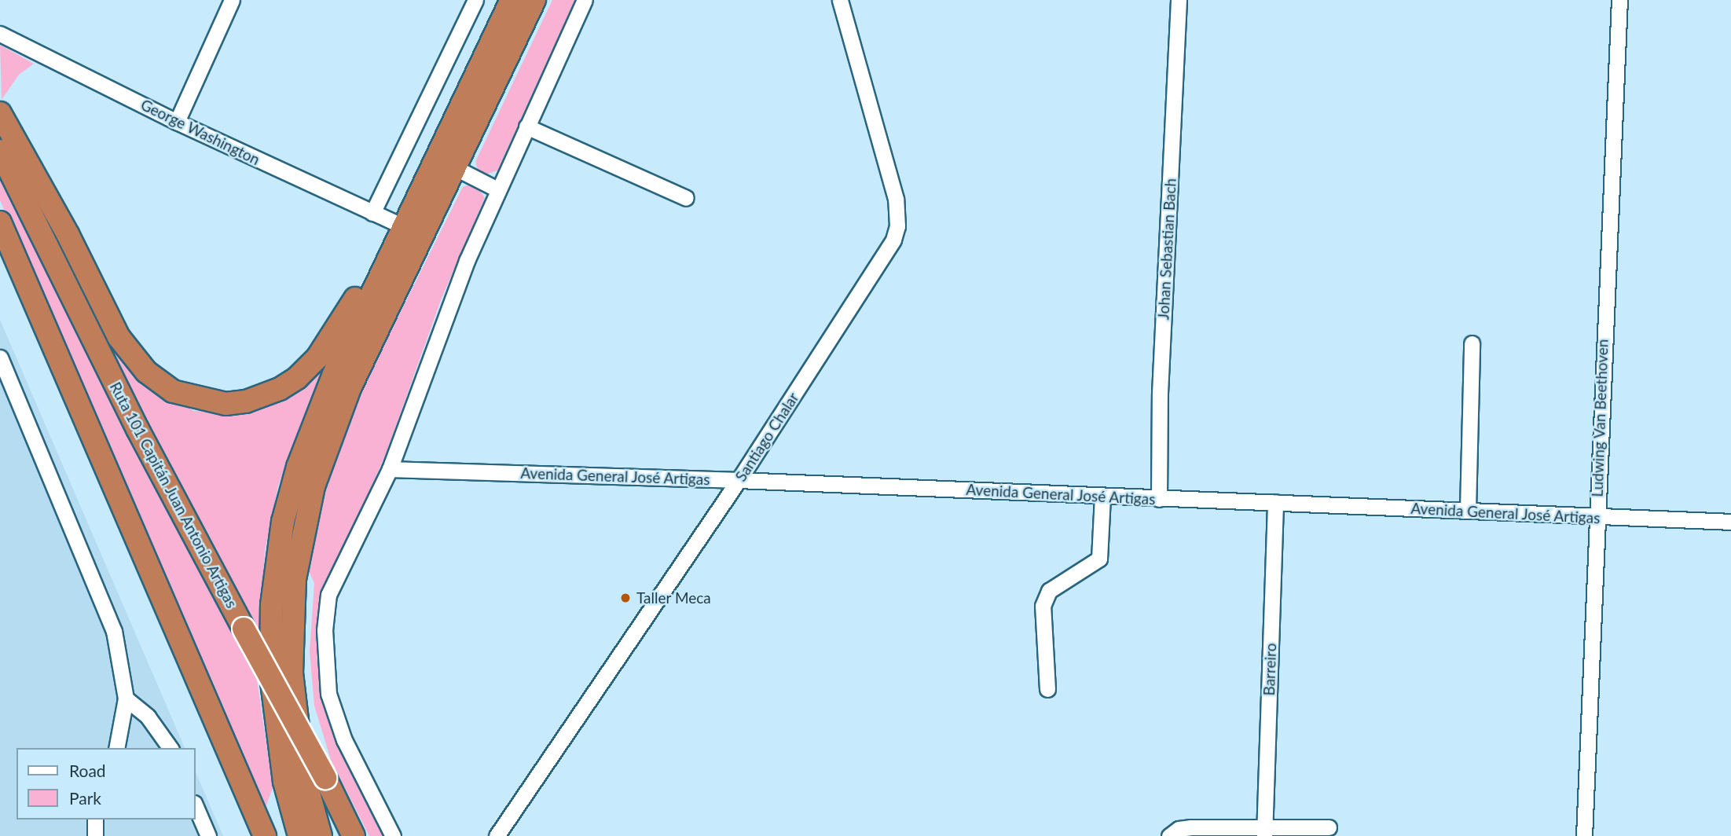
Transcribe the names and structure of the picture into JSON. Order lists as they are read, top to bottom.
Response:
{
  "streets": {
    "highway": ["Ruta 101 Capitán Juan Antonio Artigas"],
    "street": [
      "George Washington",
      "Johan Sebastian Bach",
      "Ludwing Van Beethoven",
      "Santiago Chalar",
      "Avenida General José Artigas",
      "Barreiro"
    ]
  },
  "crossings": [
    ["Johan Sebastian Bach", "Avenida General José Artigas"],
    ["Ludwing Van Beethoven", "Avenida General José Artigas"],
    ["Santiago Chalar", "Avenida General José Artigas"],
    ["Avenida General José Artigas", "Barreiro"]
  ],
  "places": ["Taller Meca"],
  "legend": ["Road", "Park"]
}
